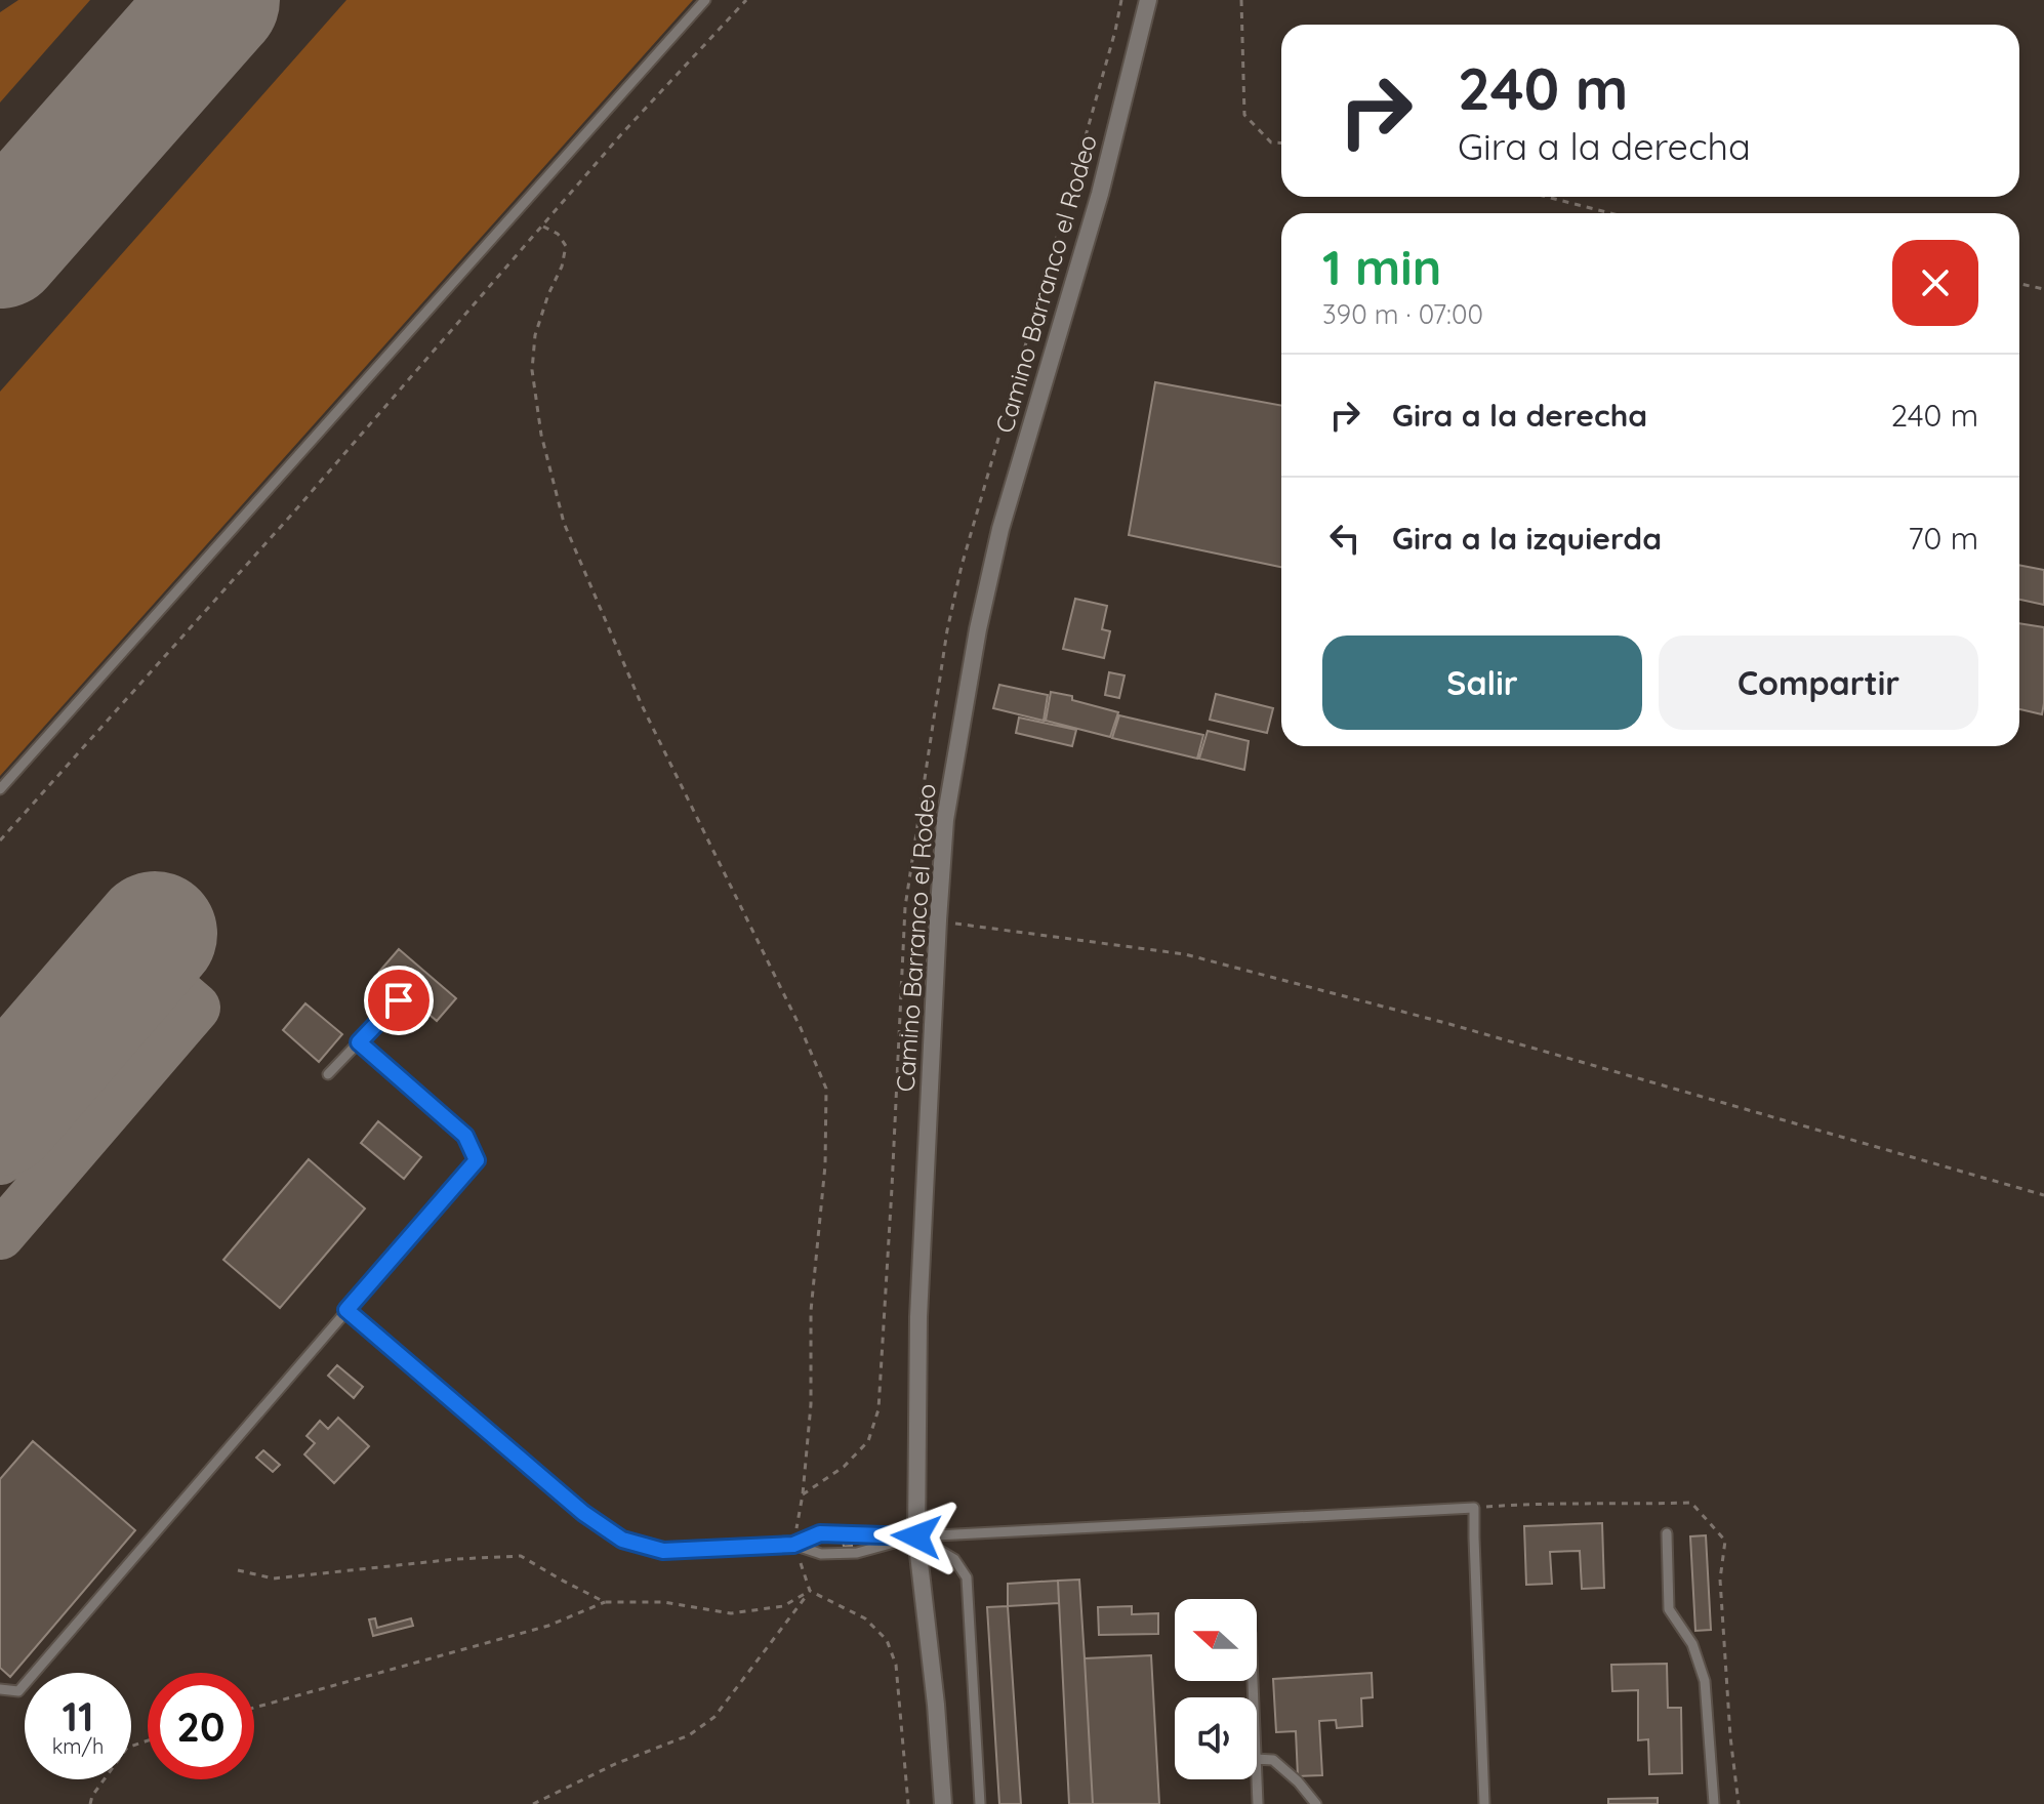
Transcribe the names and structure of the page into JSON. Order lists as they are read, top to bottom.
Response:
{
  "streets": {
    "street": ["Camino Barranco el Rodeo"]
  },
  "north": "left",
  "page": {
    "turn": ["240 m", "Gira a la derecha"],
    "heading": ["1 min", "390 m · 07:00"],
    "list": [
      {
        "name": "Gira a la derecha",
        "value": "240 m"
      },
      {
        "name": "Gira a la izquierda",
        "value": "70 m"
      }
    ],
    "buttons": ["Salir", "Compartir"],
    "speed": "11 km/h",
    "limit": "20"
  }
}
